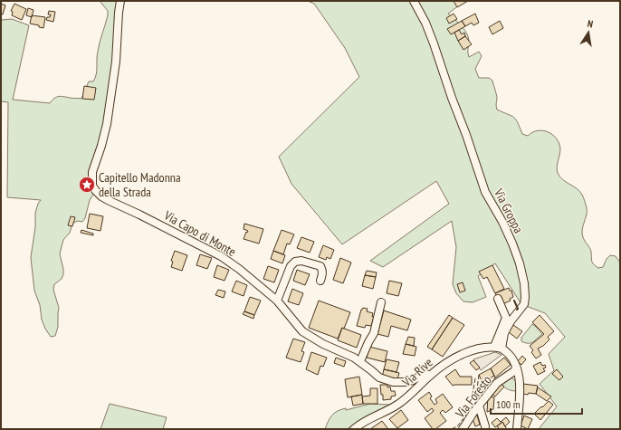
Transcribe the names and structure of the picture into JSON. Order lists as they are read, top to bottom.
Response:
{
  "streets": {
    "street": [
      "Via Groppa",
      "Via Capo di Monte",
      "Via Rive",
      "Via Foresto"
    ]
  },
  "crossings": [
    ["Via Groppa", "Via Rive"],
    ["Via Capo di Monte", "Via Rive"]
  ],
  "places": {
    "place": ["Capitello Madonna della Strada"]
  },
  "scale_bar": "100 m",
  "north": "top"
}
